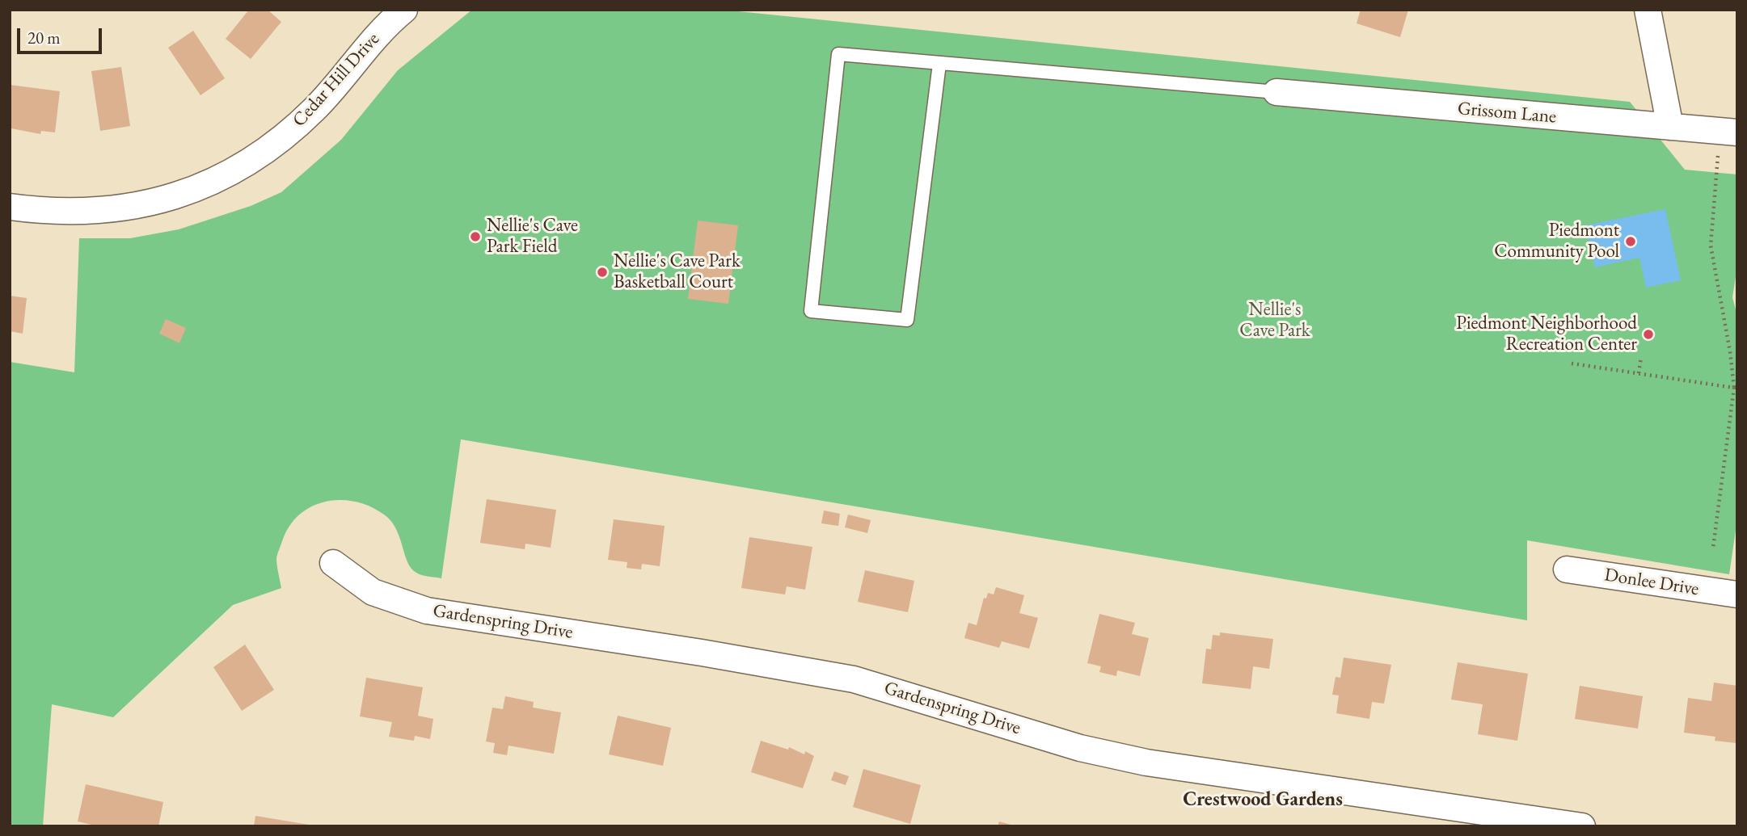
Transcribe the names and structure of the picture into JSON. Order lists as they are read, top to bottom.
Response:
{
  "streets": {
    "street": [
      "Cedar Hill Drive",
      "Grissom Lane",
      "Donlee Drive",
      "Gardenspring Drive"
    ]
  },
  "districts": ["Crestwood Gardens"],
  "parks": ["Nellie's Cave Park"],
  "places": [
    "Nellie's Cave Park Field",
    "Piedmont Community Pool",
    "Nellie's Cave Park Basketball Court",
    "Piedmont Neighborhood Recreation Center"
  ],
  "scale_bar": "20 m"
}
